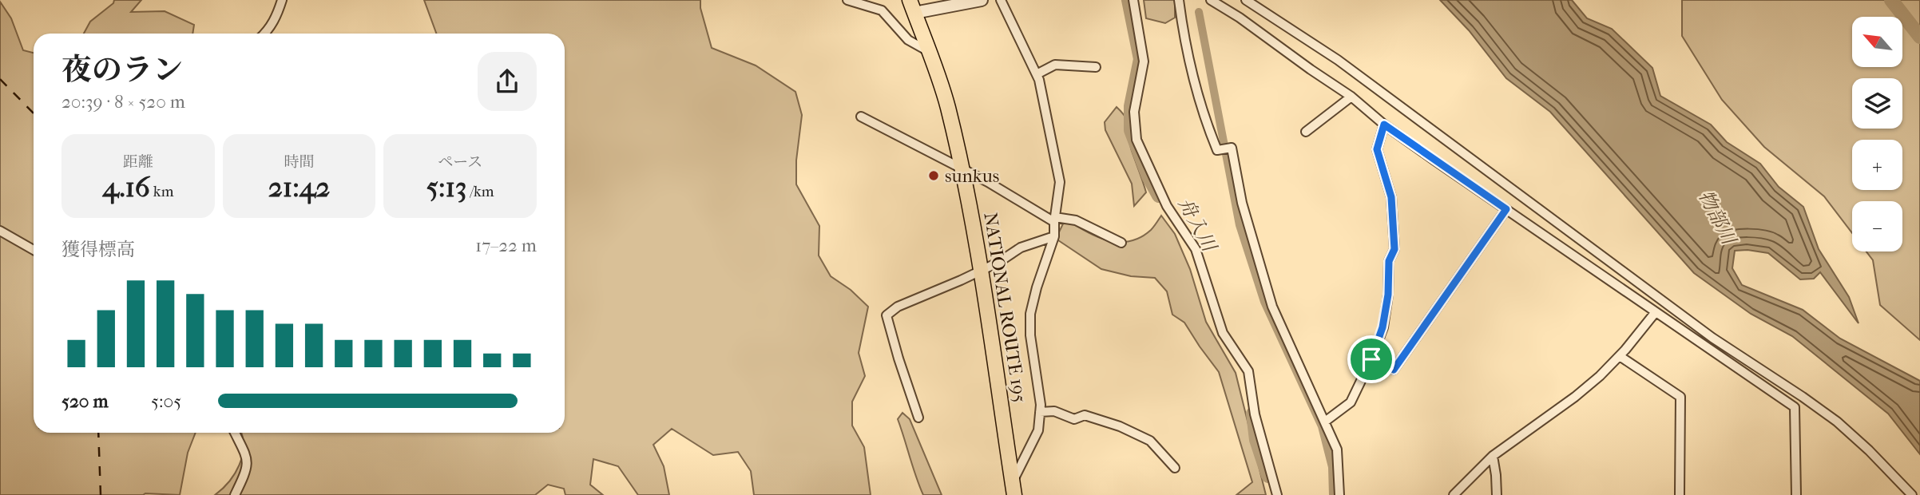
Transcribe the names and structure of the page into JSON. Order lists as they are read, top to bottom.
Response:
{
  "streets": {
    "highway": ["NATIONAL ROUTE 195"]
  },
  "water": ["物部川", "舟入川"],
  "places": ["sunkus"],
  "north": "top left",
  "page": {
    "map_buttons": ["+", "−"],
    "heading": ["夜のラン", "20:39 · 8 × 520 m"],
    "stats": [
      ["距離", "4.16 km"],
      ["時間", "21:42"],
      ["ペース", "5:13 /km"]
    ],
    "chart": ["獲得標高", "17–22 m"],
    "list": [
      {
        "name": "520 m",
        "note": "5:05"
      }
    ]
  }
}
